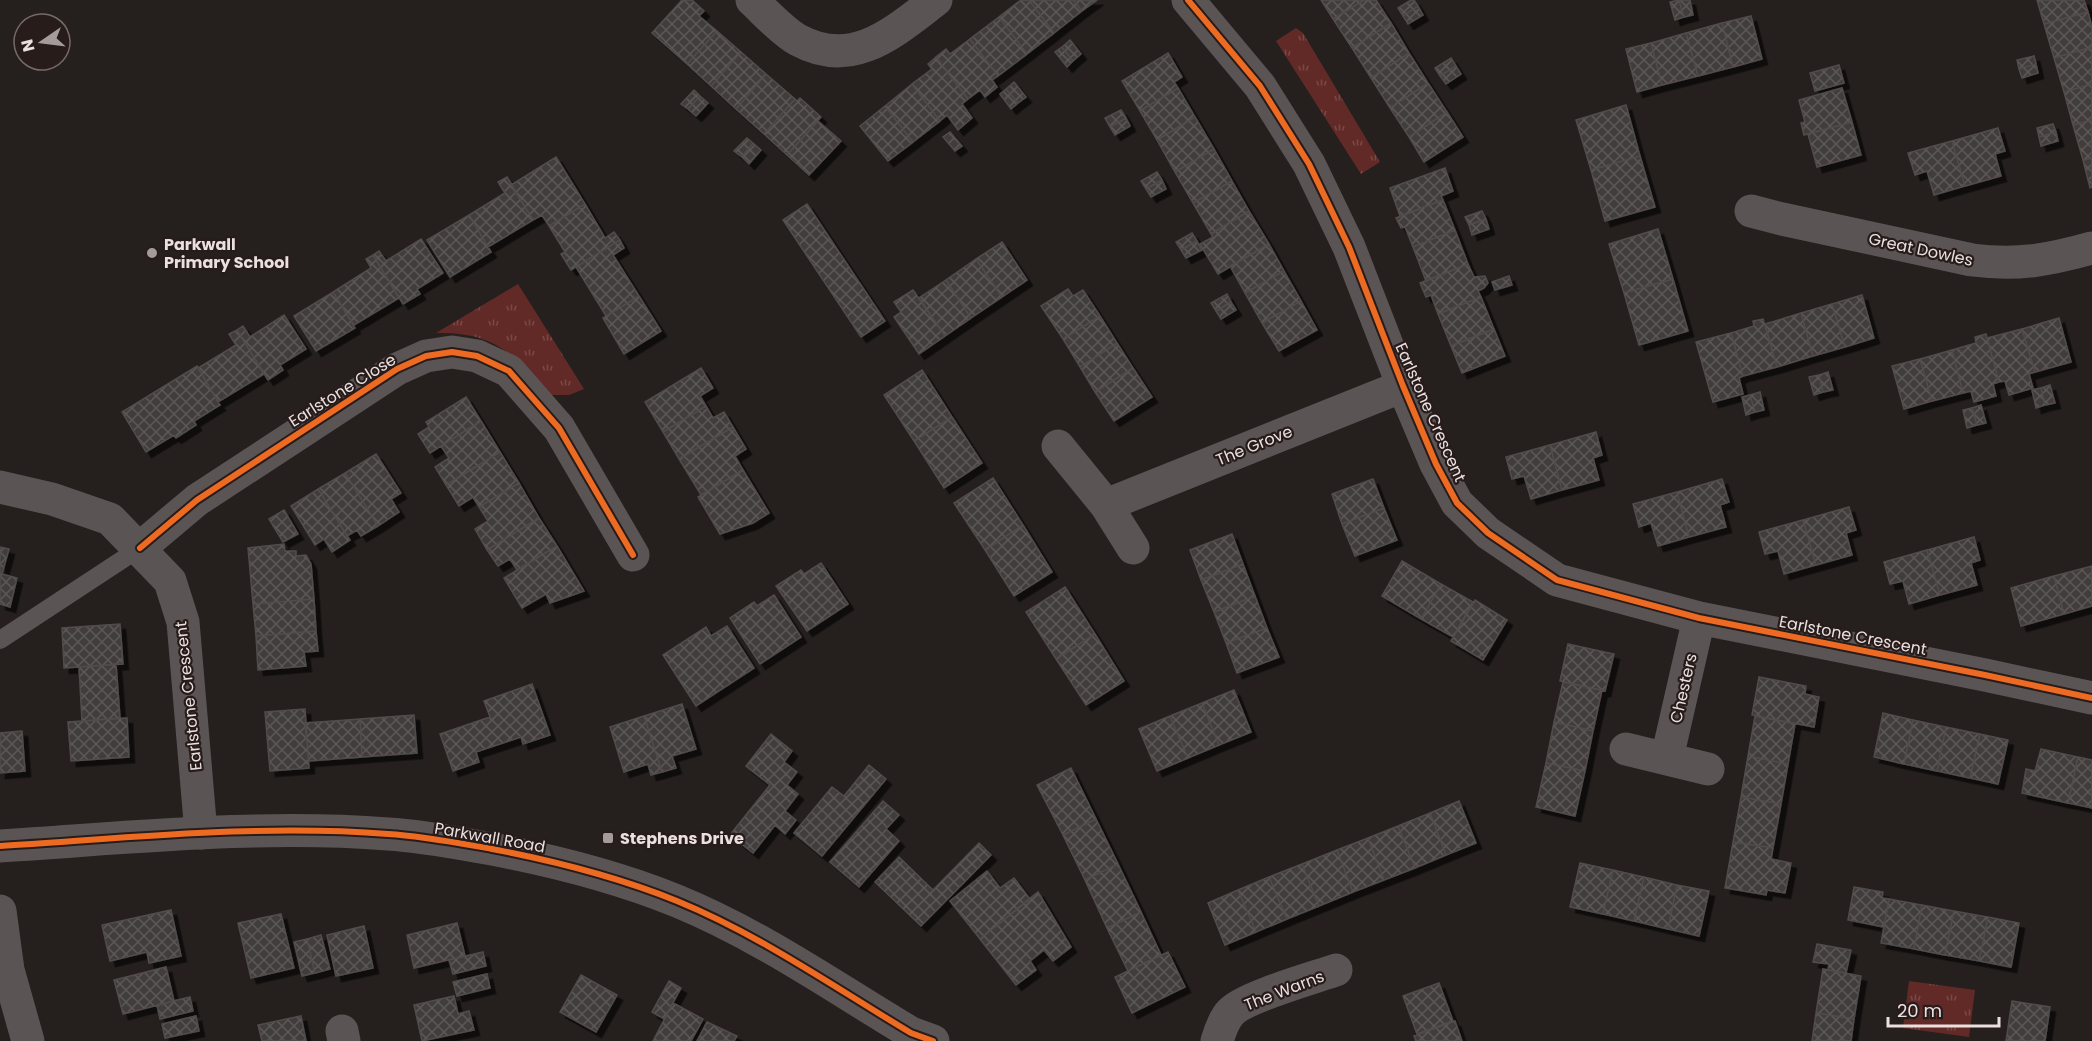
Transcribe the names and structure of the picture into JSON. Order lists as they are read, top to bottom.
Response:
{
  "streets": {
    "street": [
      "Great Dowles",
      "Earlstone Close",
      "Earlstone Crescent",
      "The Grove",
      "Chesters",
      "Parkwall Road",
      "The Warns"
    ]
  },
  "crossings": [
    ["Earlstone Close", "Earlstone Crescent"],
    ["Earlstone Crescent", "The Grove"],
    ["Earlstone Crescent", "Chesters"],
    ["Earlstone Crescent", "Parkwall Road"]
  ],
  "places": {
    "other": ["Parkwall Primary School"],
    "transit": ["Stephens Drive"]
  },
  "scale_bar": "20 m",
  "north": "left"
}
